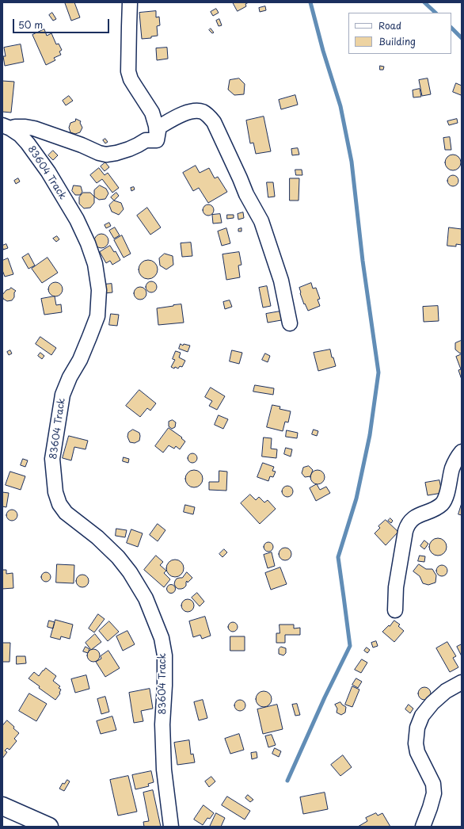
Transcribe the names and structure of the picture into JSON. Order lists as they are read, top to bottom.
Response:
{
  "streets": {
    "street": ["83604 Track"]
  },
  "legend": ["Road", "Building"],
  "scale_bar": "50 m"
}
